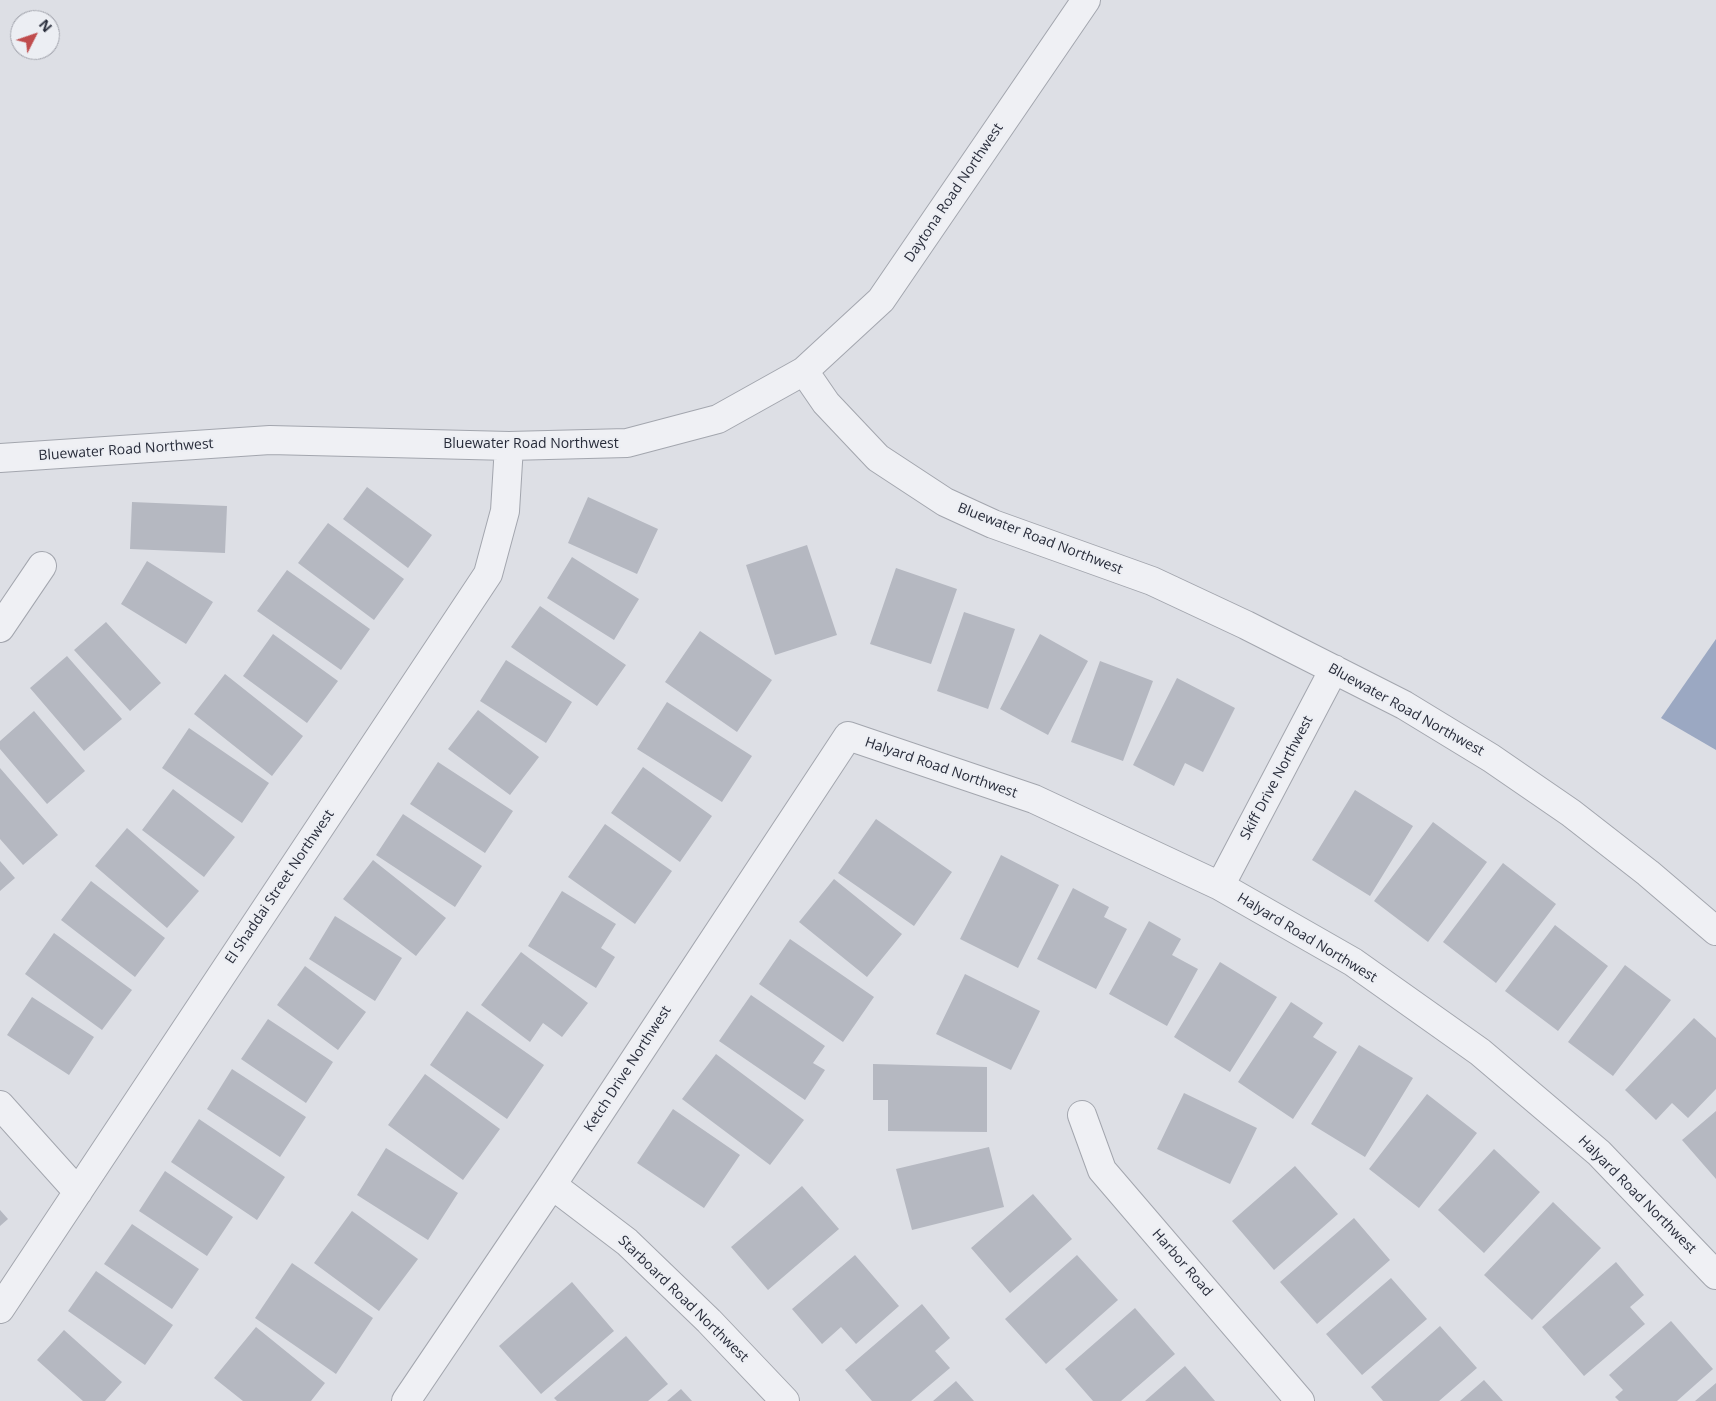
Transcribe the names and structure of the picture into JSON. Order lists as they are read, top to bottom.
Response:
{
  "streets": {
    "street": [
      "Daytona Road Northwest",
      "Bluewater Road Northwest",
      "Halyard Road Northwest",
      "Skiff Drive Northwest",
      "El Shaddai Street Northwest",
      "Ketch Drive Northwest",
      "Harbor Road",
      "Starboard Road Northwest"
    ]
  },
  "crossings": [
    ["Daytona Road Northwest", "Bluewater Road Northwest"],
    ["Bluewater Road Northwest", "Skiff Drive Northwest"],
    ["Bluewater Road Northwest", "El Shaddai Street Northwest"],
    ["Halyard Road Northwest", "Skiff Drive Northwest"],
    ["Halyard Road Northwest", "Ketch Drive Northwest"],
    ["Ketch Drive Northwest", "Starboard Road Northwest"]
  ],
  "north": "top right"
}
